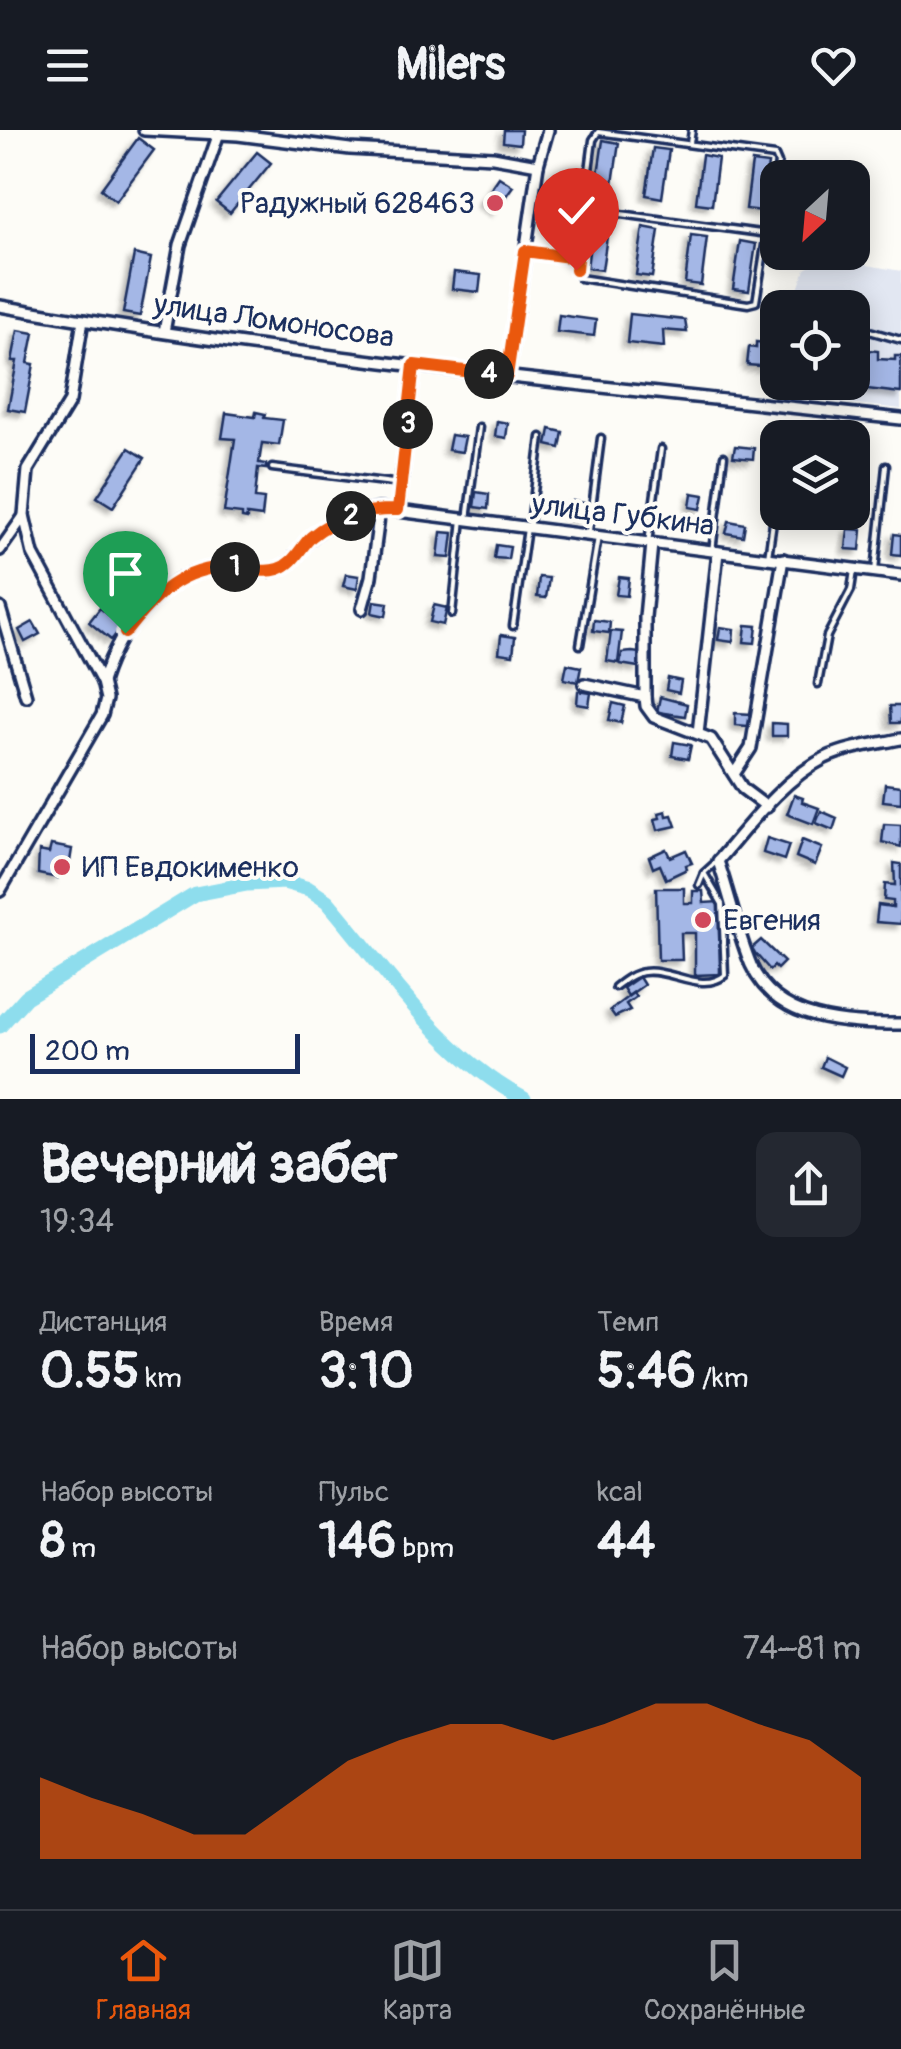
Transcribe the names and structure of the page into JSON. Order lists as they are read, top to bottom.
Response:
{
  "streets": {
    "street": ["улица Ломоносова", "улица Губкина"]
  },
  "places": ["Радужный 628463", "ИП Евдокименко", "Евгения"],
  "scale_bar": "200 m",
  "north": "bottom left",
  "page": {
    "header": "Milers",
    "pins": [
      "4",
      "3",
      "2",
      "1"
    ],
    "scale": "200 m",
    "heading": ["Вечерний забег", "19:34"],
    "stats": [
      ["Дистанция", "0.55 km"],
      ["Время", "3:10"],
      ["Темп", "5:46 /km"],
      ["Набор высоты", "8 m"],
      ["Пульс", "146 bpm"],
      ["kcal", "44"]
    ],
    "chart": ["Набор высоты", "74–81 m"],
    "tabs": ["Главная", "Карта", "Сохранённые"]
  }
}
